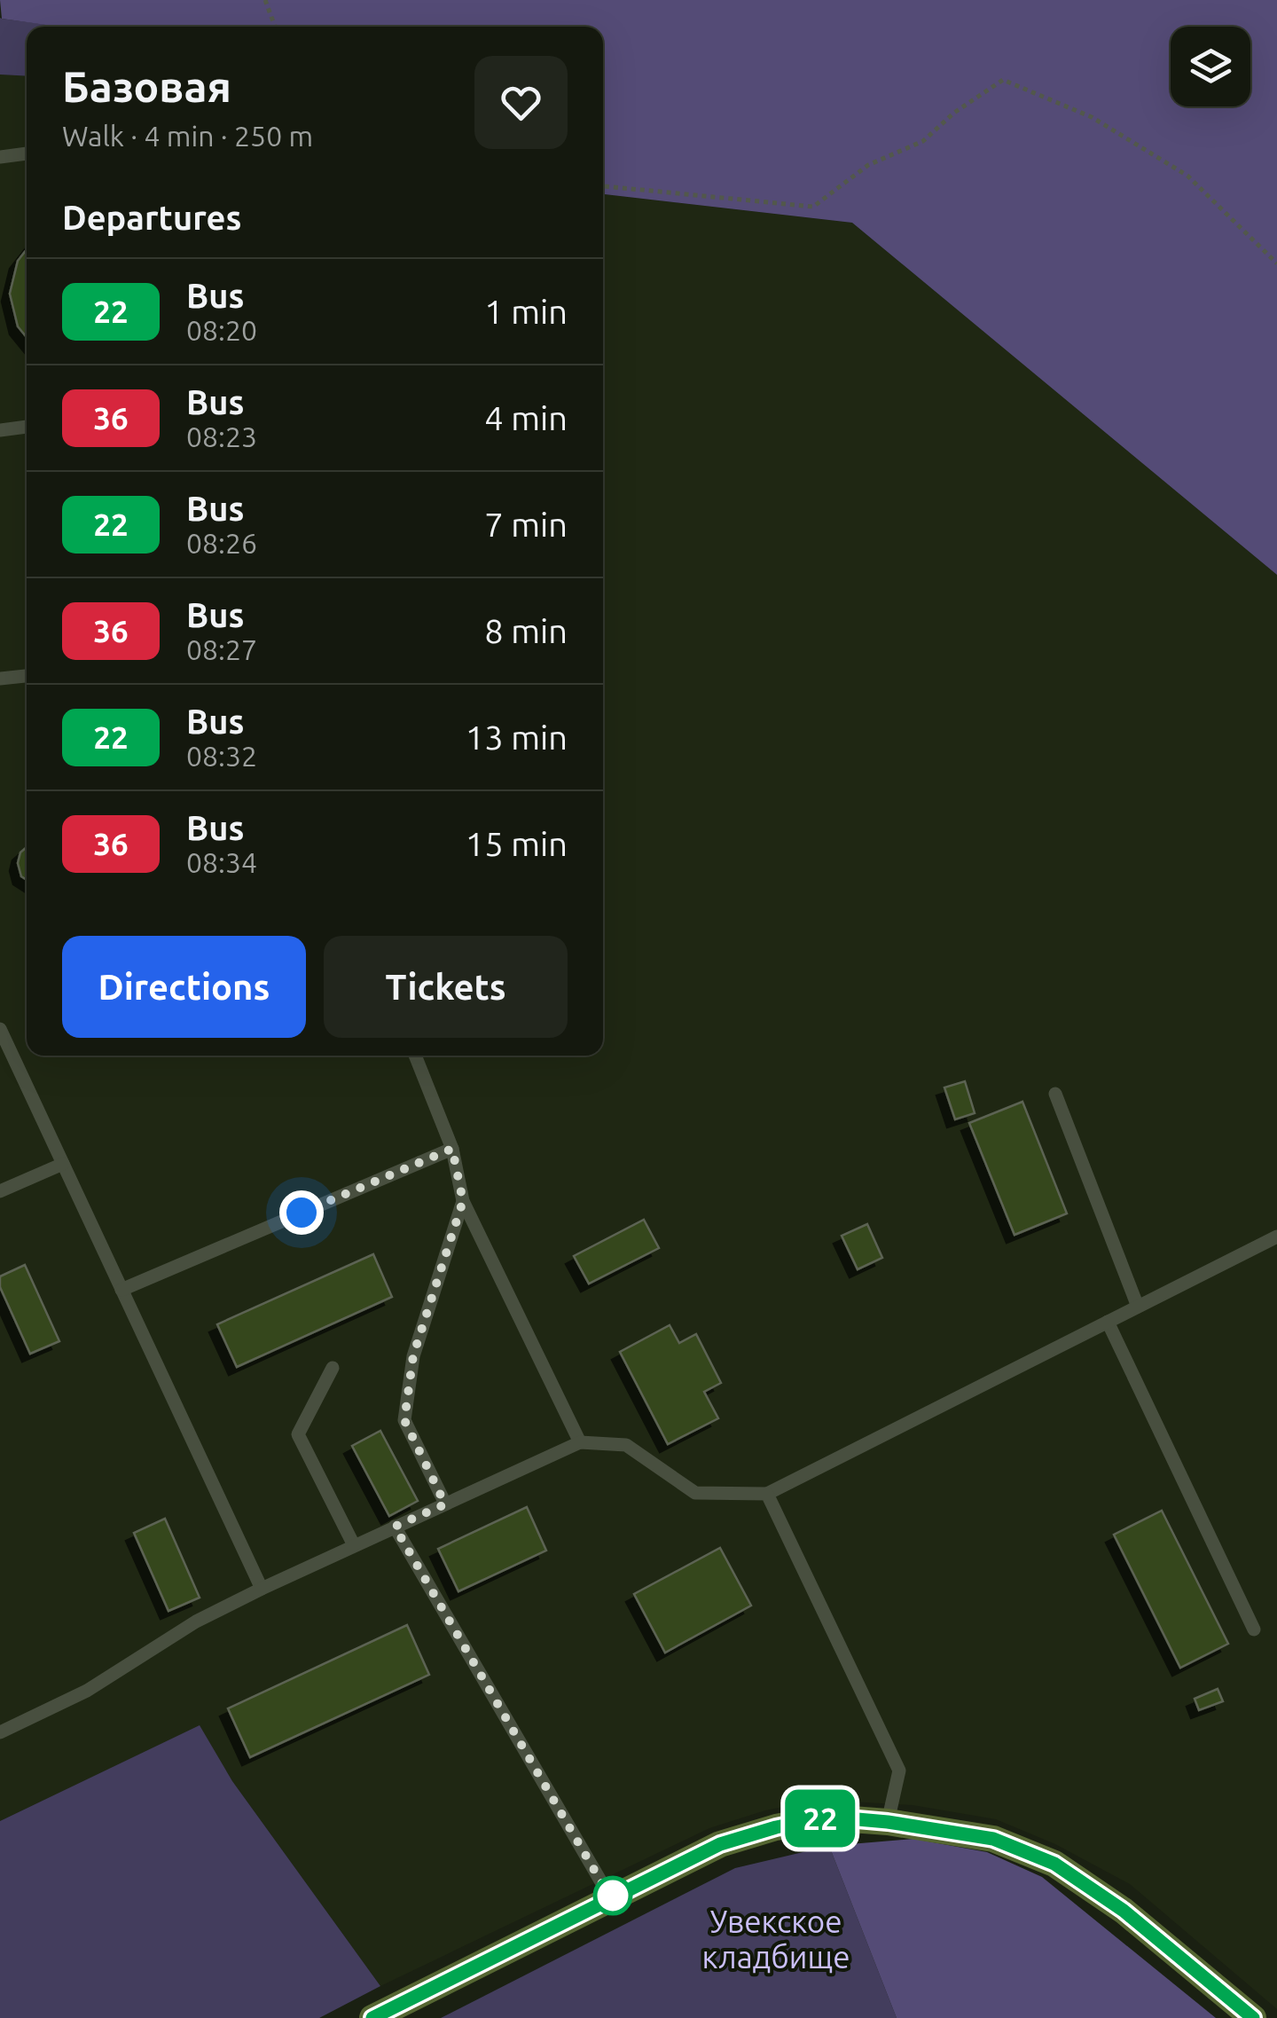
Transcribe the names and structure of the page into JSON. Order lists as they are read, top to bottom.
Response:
{
  "parks": ["Увекское кладбище"],
  "lines": ["bus line 22"],
  "page": {
    "on_map": "22",
    "heading": [
      ["Базовая", "Walk · 4 min · 250 m"],
      "Departures"
    ],
    "list": [
      {
        "mark": "22",
        "name": "Bus",
        "note": "08:20",
        "value": "1 min"
      },
      {
        "mark": "36",
        "name": "Bus",
        "note": "08:23",
        "value": "4 min"
      },
      {
        "mark": "22",
        "name": "Bus",
        "note": "08:26",
        "value": "7 min"
      },
      {
        "mark": "36",
        "name": "Bus",
        "note": "08:27",
        "value": "8 min"
      },
      {
        "mark": "22",
        "name": "Bus",
        "note": "08:32",
        "value": "13 min"
      },
      {
        "mark": "36",
        "name": "Bus",
        "note": "08:34",
        "value": "15 min"
      }
    ],
    "buttons": ["Directions", "Tickets"]
  }
}
